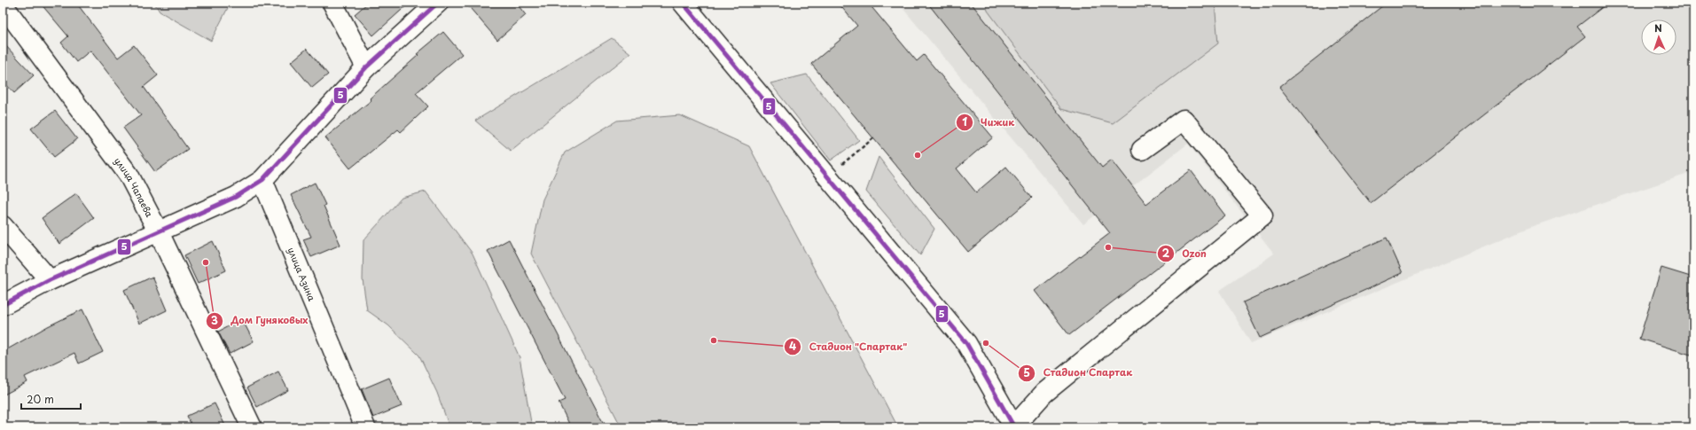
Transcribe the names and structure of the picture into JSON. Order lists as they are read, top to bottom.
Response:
{
  "streets": {
    "street": ["улица Чапаева", "улица Азина"]
  },
  "places": [
    "Чижик",
    "Ozon",
    "Дом Гуняковых",
    "Стадион \"Спартак\"",
    "Стадион Спартак"
  ],
  "lines": ["transit line 5"],
  "scale_bar": "20 m",
  "north": "top"
}
